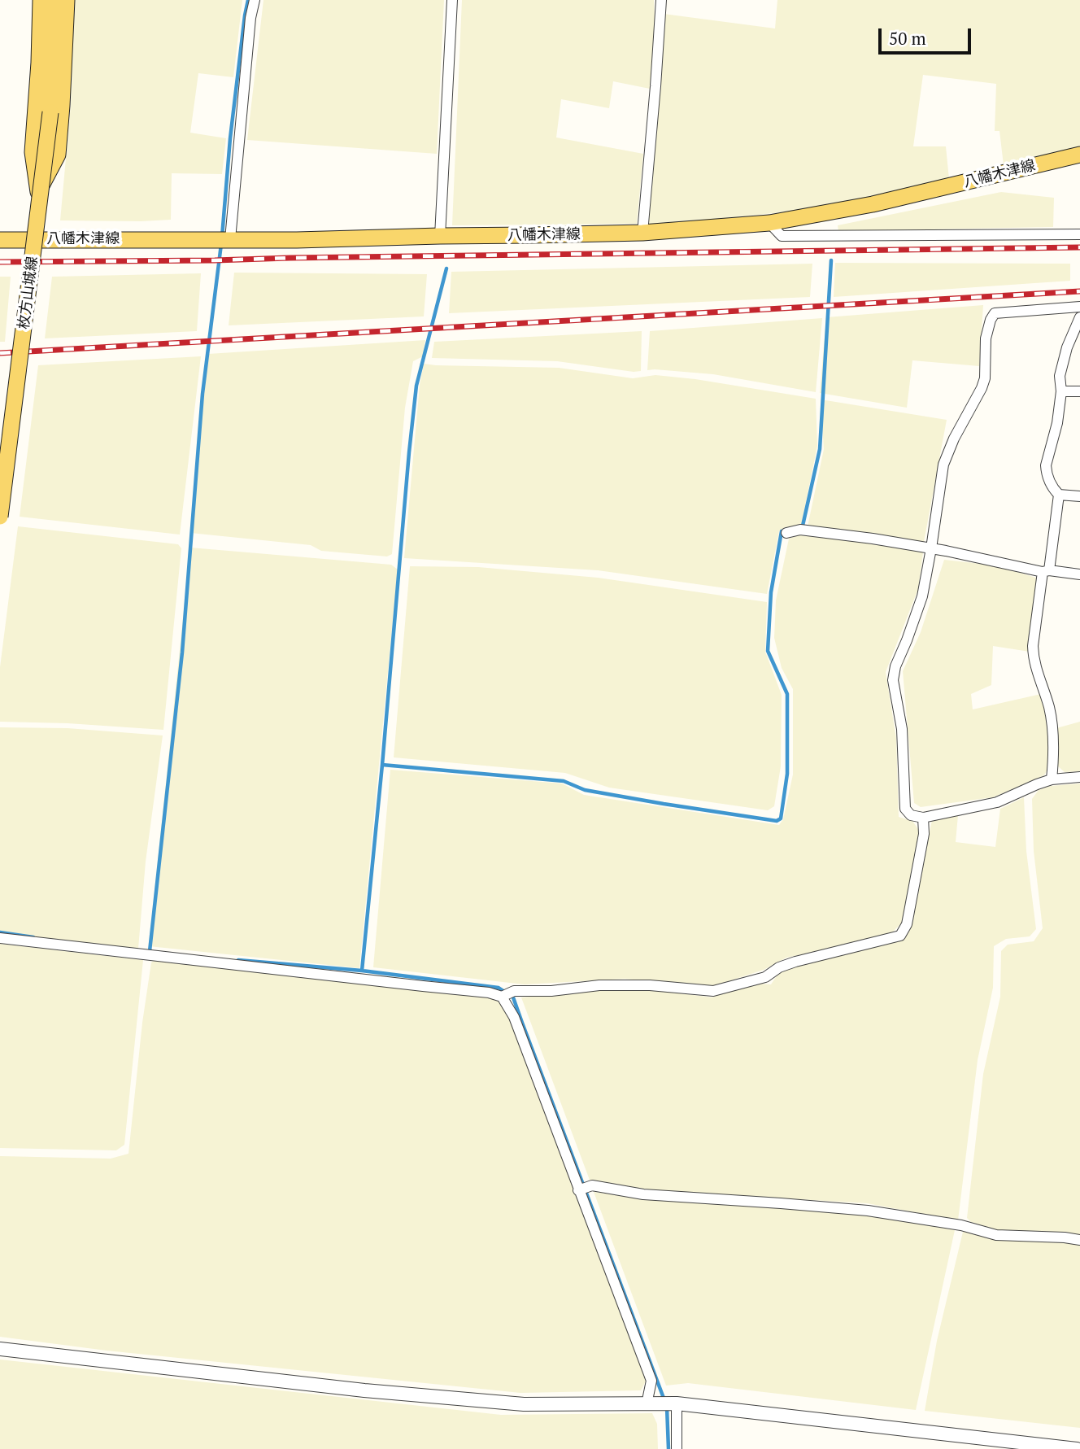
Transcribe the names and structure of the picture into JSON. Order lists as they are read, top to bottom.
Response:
{
  "streets": {
    "main road": ["八幡木津線", "枚方山城線"]
  },
  "scale_bar": "50 m"
}
